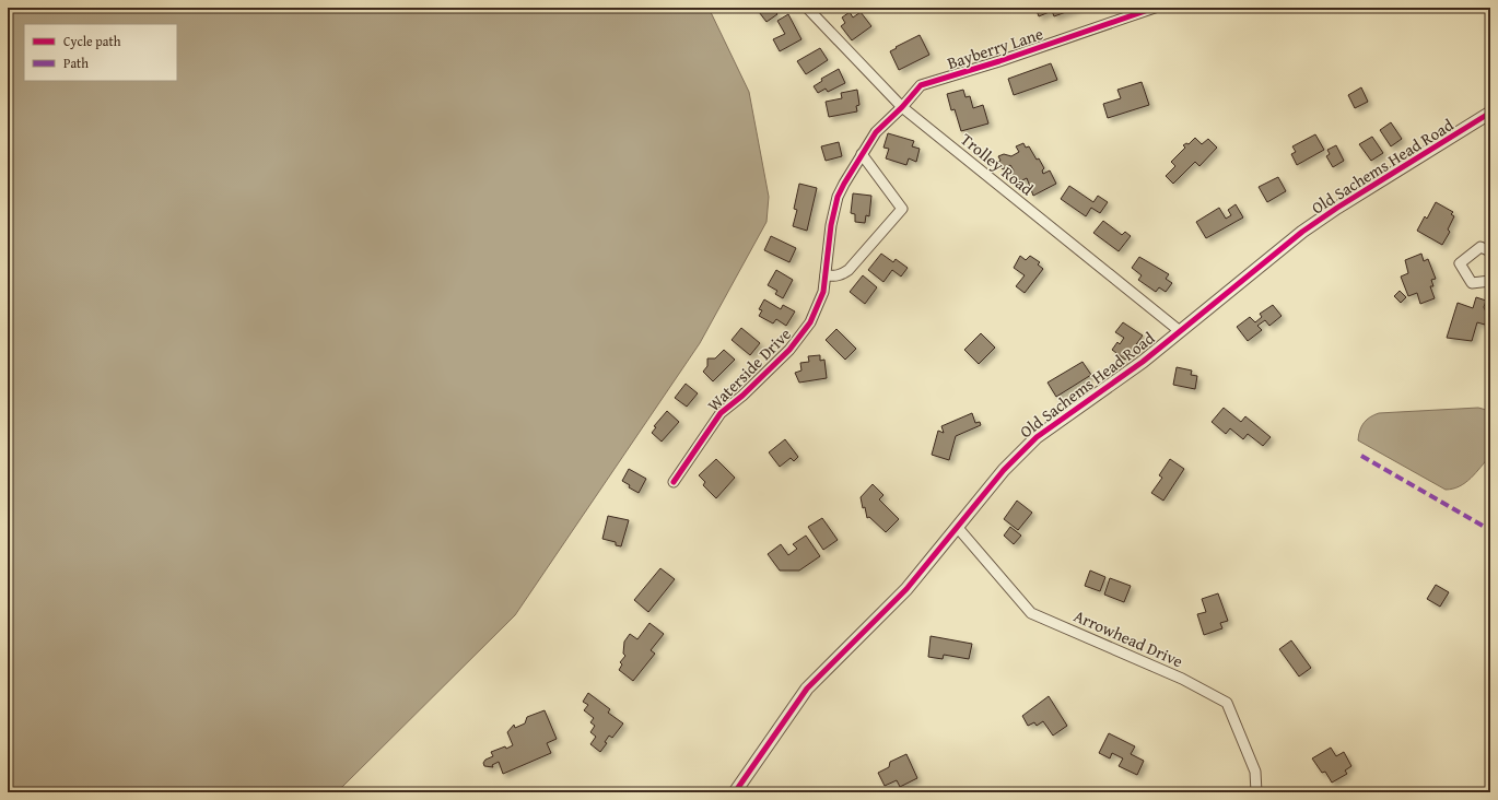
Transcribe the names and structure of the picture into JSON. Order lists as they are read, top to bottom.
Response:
{
  "streets": {
    "street": [
      "Bayberry Lane",
      "Trolley Road",
      "Old Sachems Head Road",
      "Waterside Drive",
      "Arrowhead Drive"
    ]
  },
  "crossings": [
    ["Bayberry Lane", "Trolley Road"],
    ["Bayberry Lane", "Waterside Drive"],
    ["Trolley Road", "Old Sachems Head Road"],
    ["Trolley Road", "Waterside Drive"],
    ["Old Sachems Head Road", "Arrowhead Drive"]
  ],
  "legend": ["Cycle path", "Path"]
}
